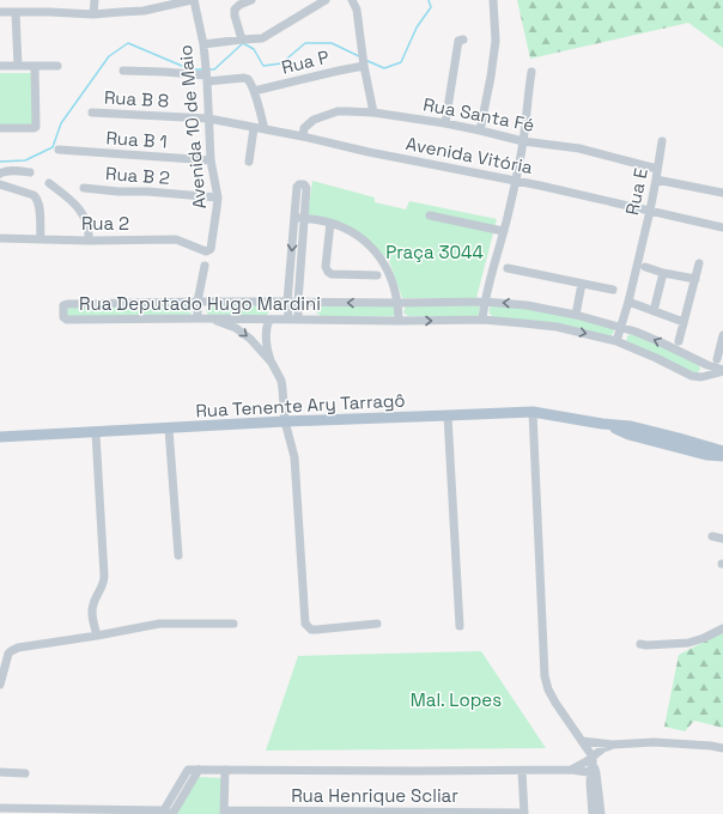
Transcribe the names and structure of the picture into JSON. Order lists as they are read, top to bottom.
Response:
{
  "streets": {
    "main road": ["Rua Tenente Ary Tarragô"],
    "street": [
      "Rua P",
      "Rua B 8",
      "Rua Santa Fé",
      "Avenida 10 de Maio",
      "Rua B 1",
      "Avenida Vitória",
      "Rua B 2",
      "Rua E",
      "Rua 2",
      "Rua Deputado Hugo Mardini",
      "Rua Henrique Scliar"
    ]
  },
  "crossings": [
    ["Rua B 8", "Avenida 10 de Maio"],
    ["Rua B 8", "Avenida Vitória"],
    ["Rua Santa Fé", "Avenida Vitória"],
    ["Rua Santa Fé", "Rua E"],
    ["Avenida 10 de Maio", "Rua B 1"],
    ["Avenida 10 de Maio", "Avenida Vitória"],
    ["Avenida 10 de Maio", "Rua B 2"],
    ["Avenida 10 de Maio", "Rua 2"],
    ["Avenida Vitória", "Rua E"],
    ["Rua E", "Rua Deputado Hugo Mardini"]
  ],
  "parks": ["Praça 3044", "Mal. Lopes"]
}
